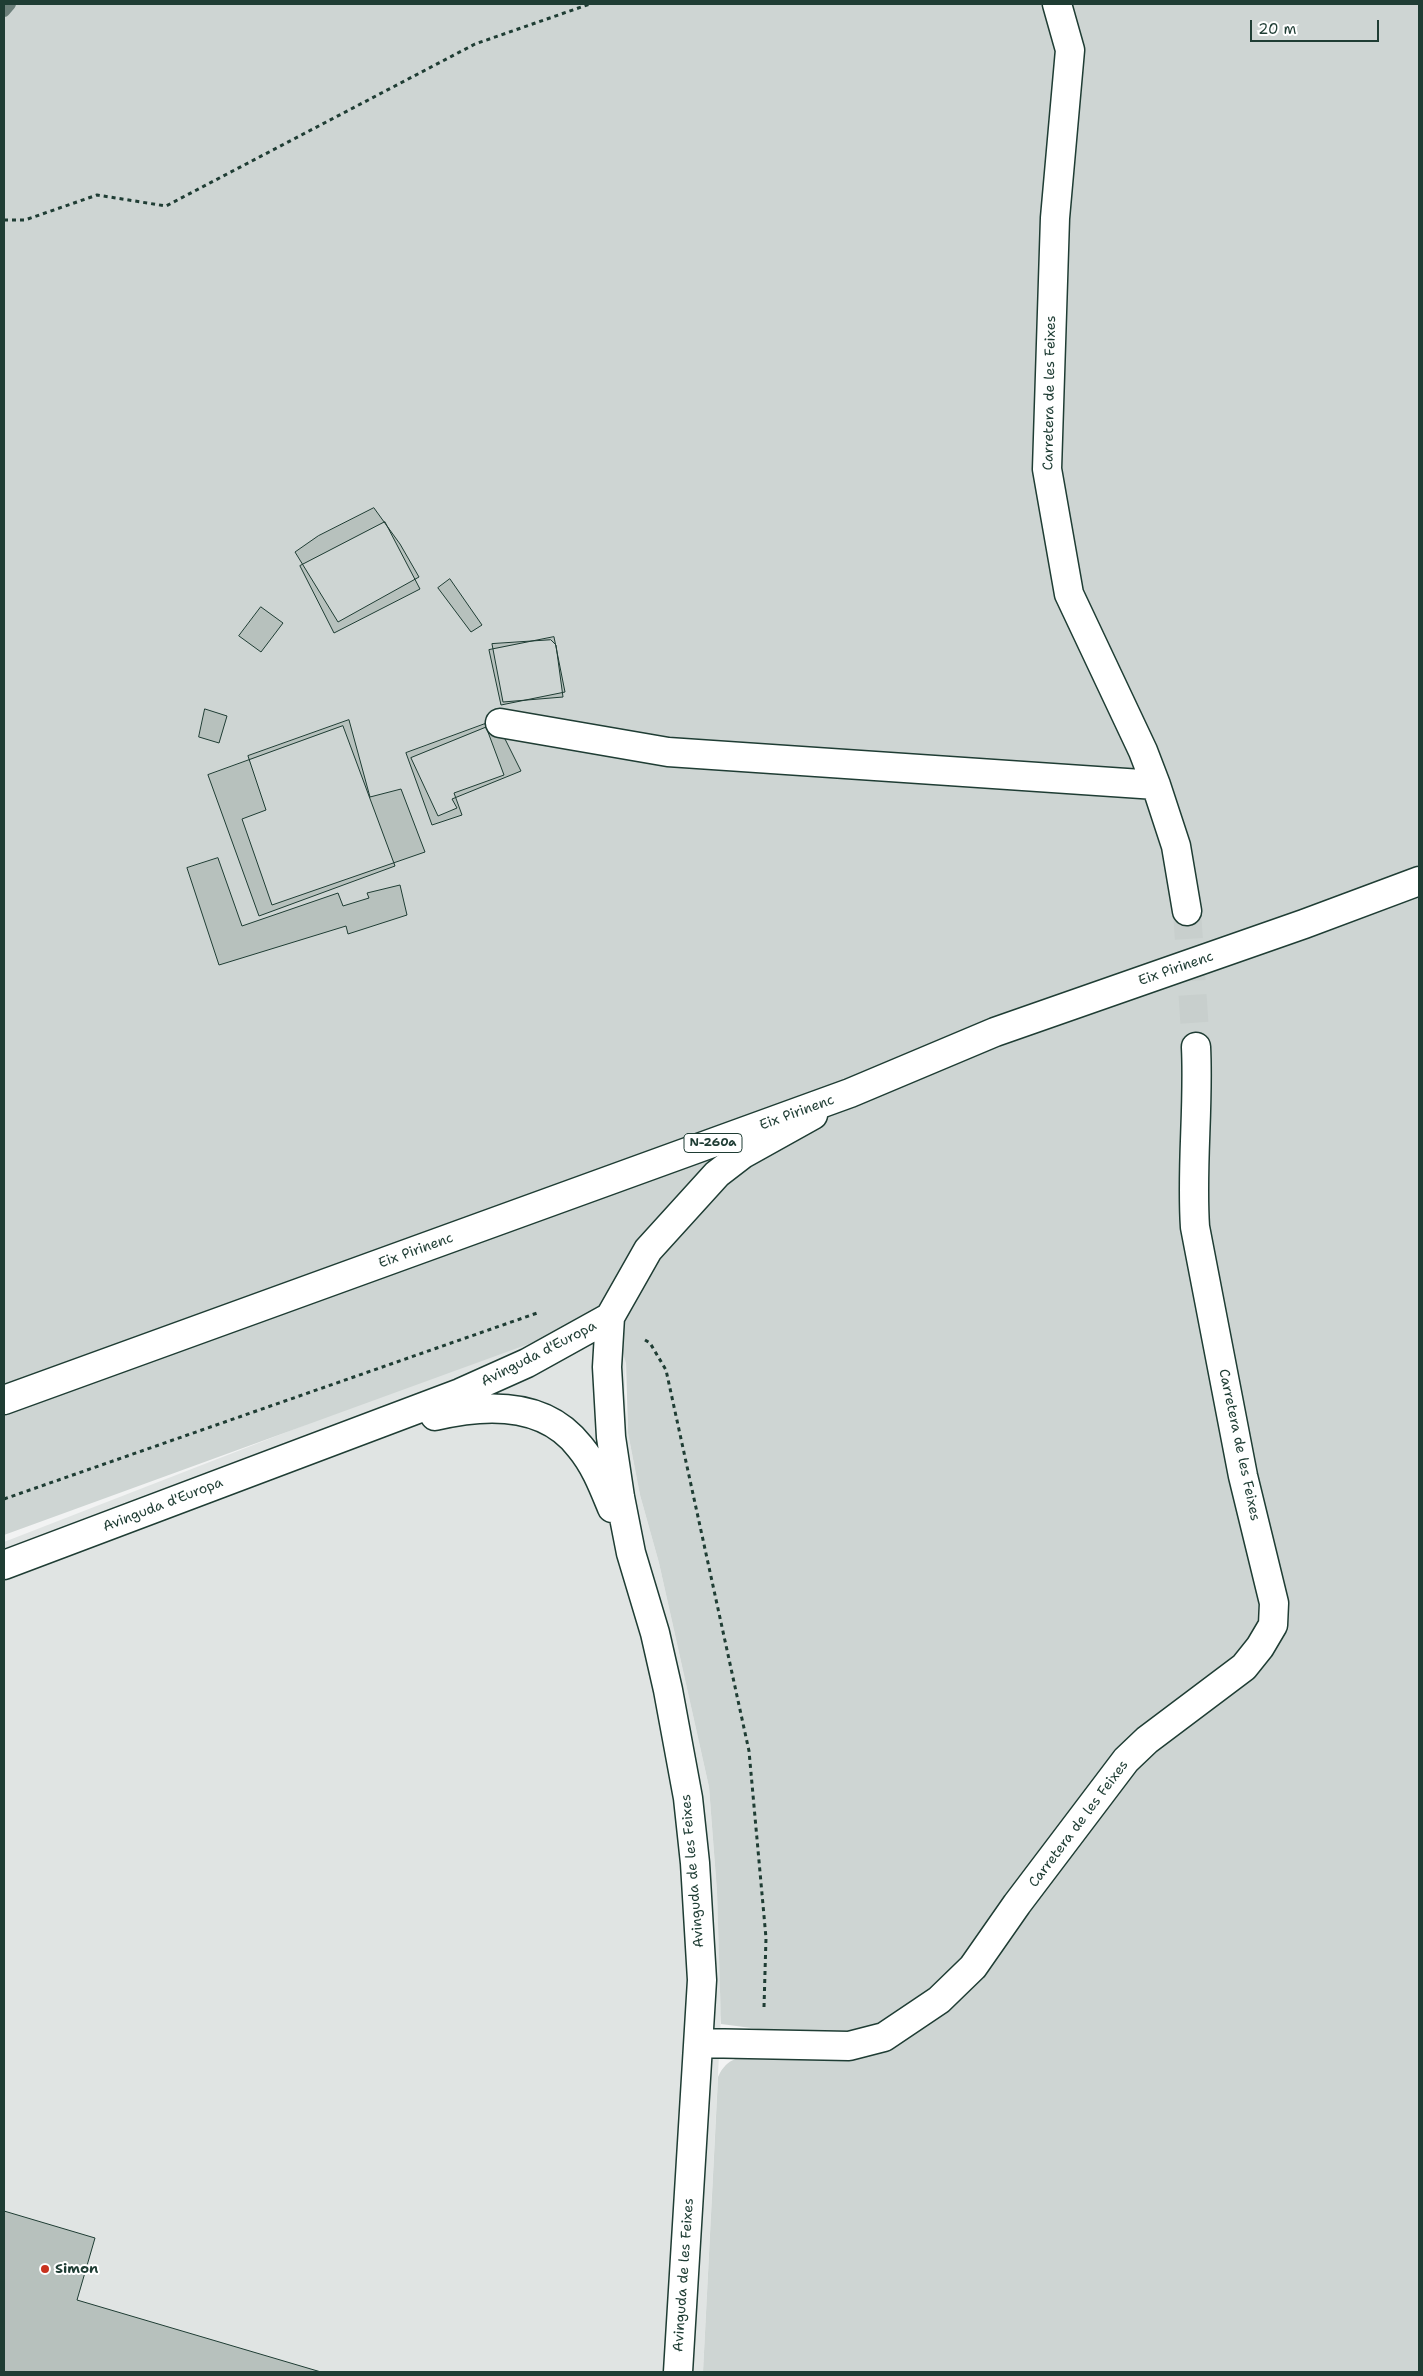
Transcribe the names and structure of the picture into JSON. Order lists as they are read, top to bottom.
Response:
{
  "streets": {
    "street": [
      "Carretera de les Feixes",
      "Eix Pirinenc",
      "N-260a",
      "Avinguda d'Europa",
      "Avinguda de les Feixes"
    ]
  },
  "crossings": [
    ["Carretera de les Feixes", "Avinguda de les Feixes"],
    ["Eix Pirinenc", "Avinguda d'Europa"],
    ["Avinguda d'Europa", "Avinguda de les Feixes"]
  ],
  "places": ["Simon"],
  "scale_bar": "20 m"
}
